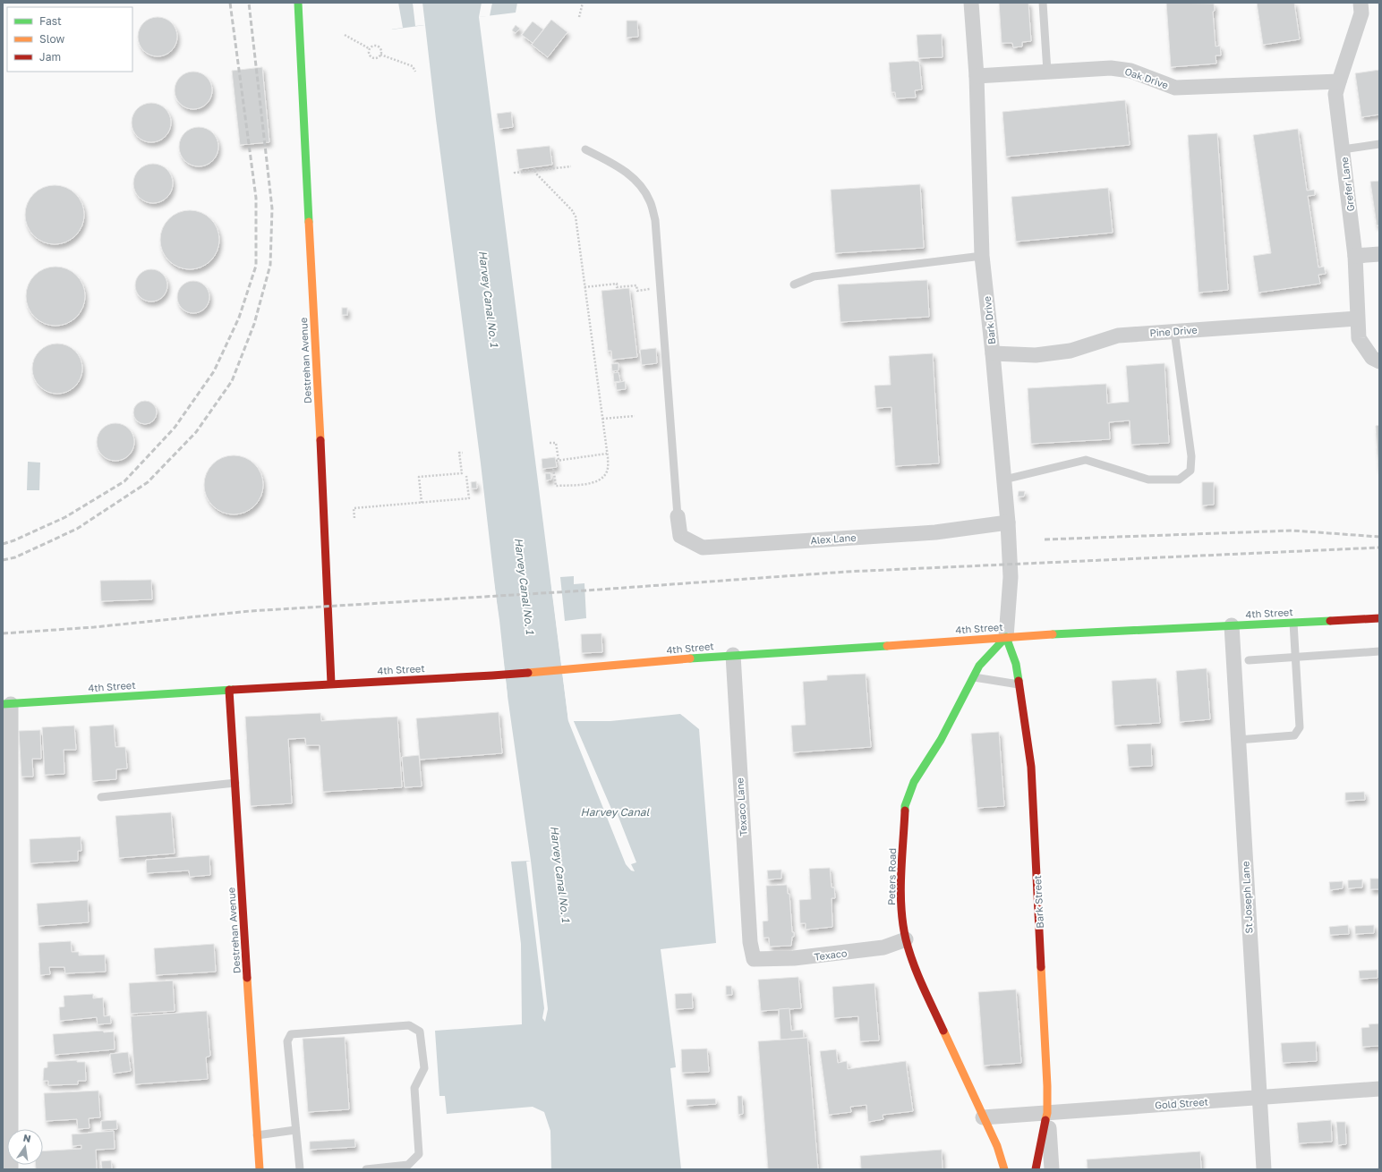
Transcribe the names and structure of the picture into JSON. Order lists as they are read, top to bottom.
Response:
{
  "streets": {
    "main road": [
      "Destrehan Avenue",
      "4th Street",
      "Peters Road",
      "Bark Street"
    ],
    "street": [
      "Oak Drive",
      "Grefer Lane",
      "Bark Drive",
      "Pine Drive",
      "Alex Lane",
      "Texaco Lane",
      "St Joseph Lane",
      "Texaco",
      "Gold Street"
    ]
  },
  "crossings": [
    ["Oak Drive", "Grefer Lane"],
    ["Oak Drive", "Bark Drive"],
    ["Grefer Lane", "Pine Drive"],
    ["Bark Drive", "Pine Drive"],
    ["Bark Drive", "Alex Lane"],
    ["Bark Drive", "4th Street"],
    ["Bark Drive", "Peters Road"],
    ["Bark Drive", "Bark Street"],
    ["Destrehan Avenue", "4th Street"],
    ["4th Street", "Texaco Lane"],
    ["4th Street", "Peters Road"],
    ["4th Street", "St Joseph Lane"],
    ["4th Street", "Bark Street"],
    ["Texaco Lane", "Texaco"],
    ["Peters Road", "Bark Street"],
    ["Peters Road", "Texaco"],
    ["Peters Road", "Gold Street"],
    ["St Joseph Lane", "Gold Street"],
    ["Bark Street", "Gold Street"]
  ],
  "water": ["Harvey Canal No. 1", "Harvey Canal"],
  "legend": ["Fast", "Slow", "Jam"],
  "north": "top"
}
